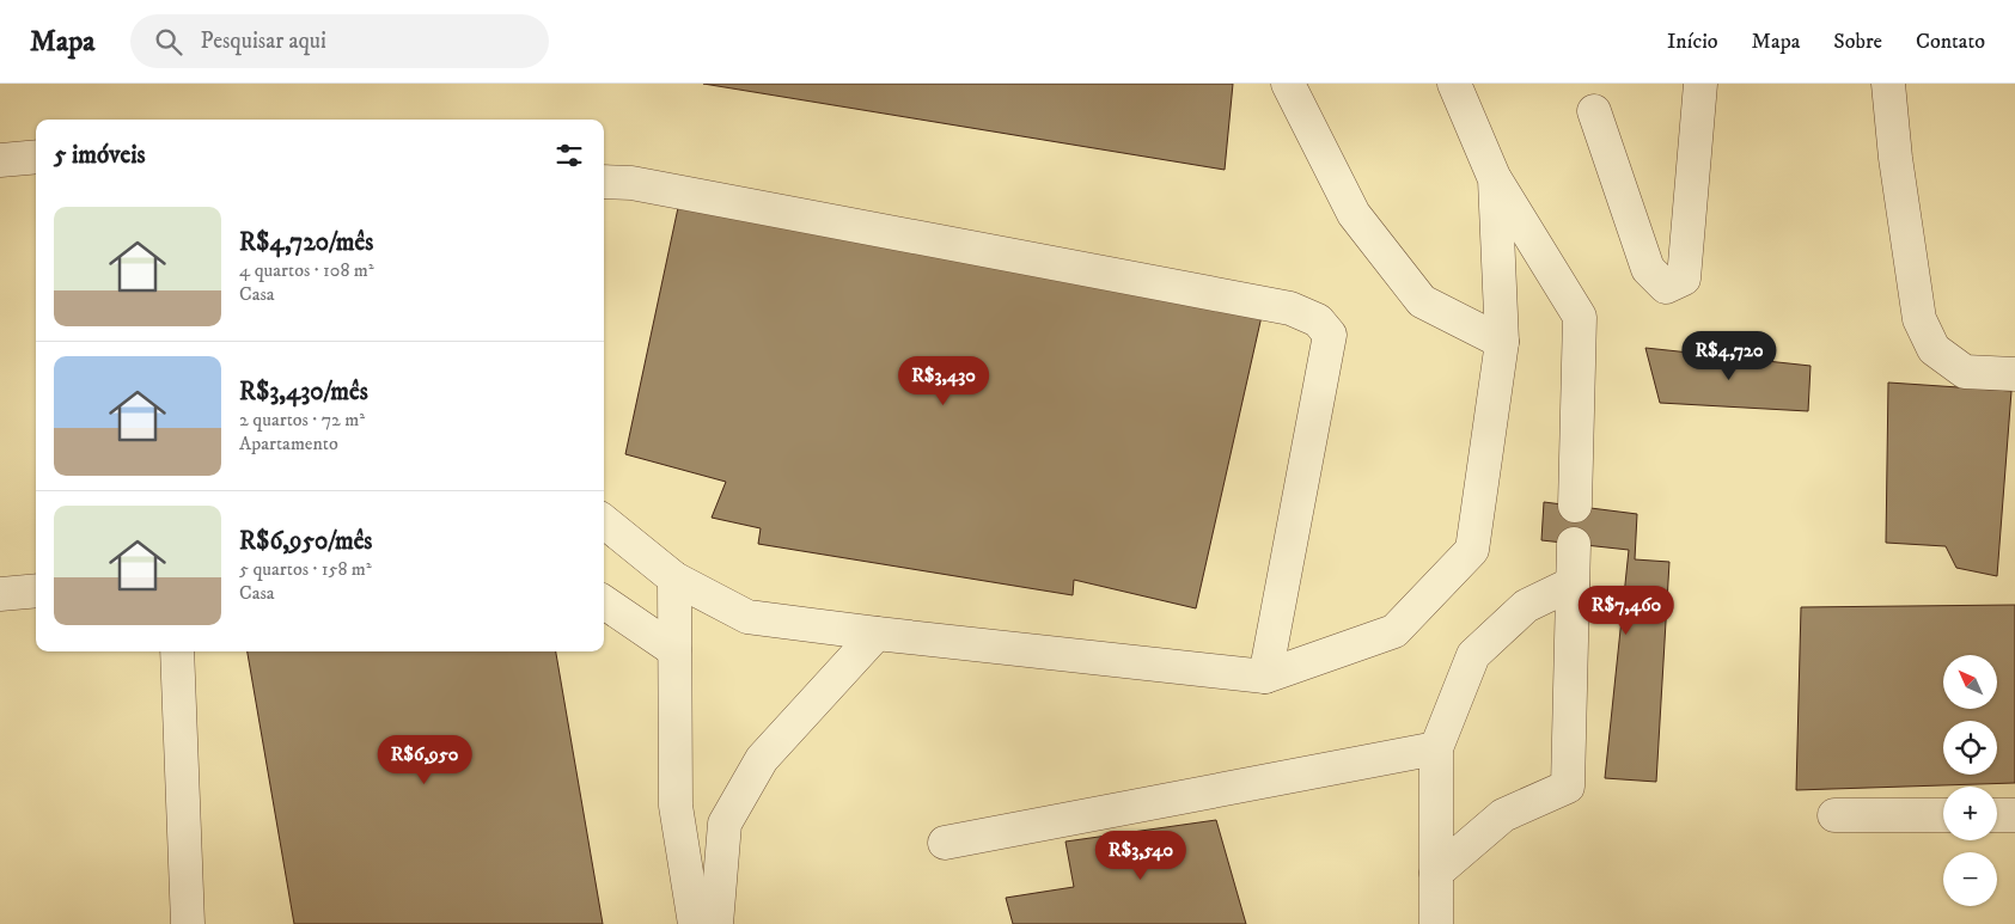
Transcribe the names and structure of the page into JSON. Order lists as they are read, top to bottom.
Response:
{
  "north": "top left",
  "page": {
    "header": "Mapa",
    "search": "Pesquisar aqui",
    "nav": [
      "Início",
      "Mapa",
      "Sobre",
      "Contato"
    ],
    "heading": "5 imóveis",
    "list": [
      {
        "name": "R$4,720/mês",
        "note": "4 quartos · 108 m² · Casa"
      },
      {
        "name": "R$3,430/mês",
        "note": "2 quartos · 72 m² · Apartamento"
      },
      {
        "name": "R$6,950/mês",
        "note": "5 quartos · 158 m² · Casa"
      }
    ],
    "price": [
      "R$4,720",
      "R$3,430",
      "R$7,460",
      "R$6,950",
      "R$3,540"
    ],
    "map_buttons": ["+", "−"]
  }
}
